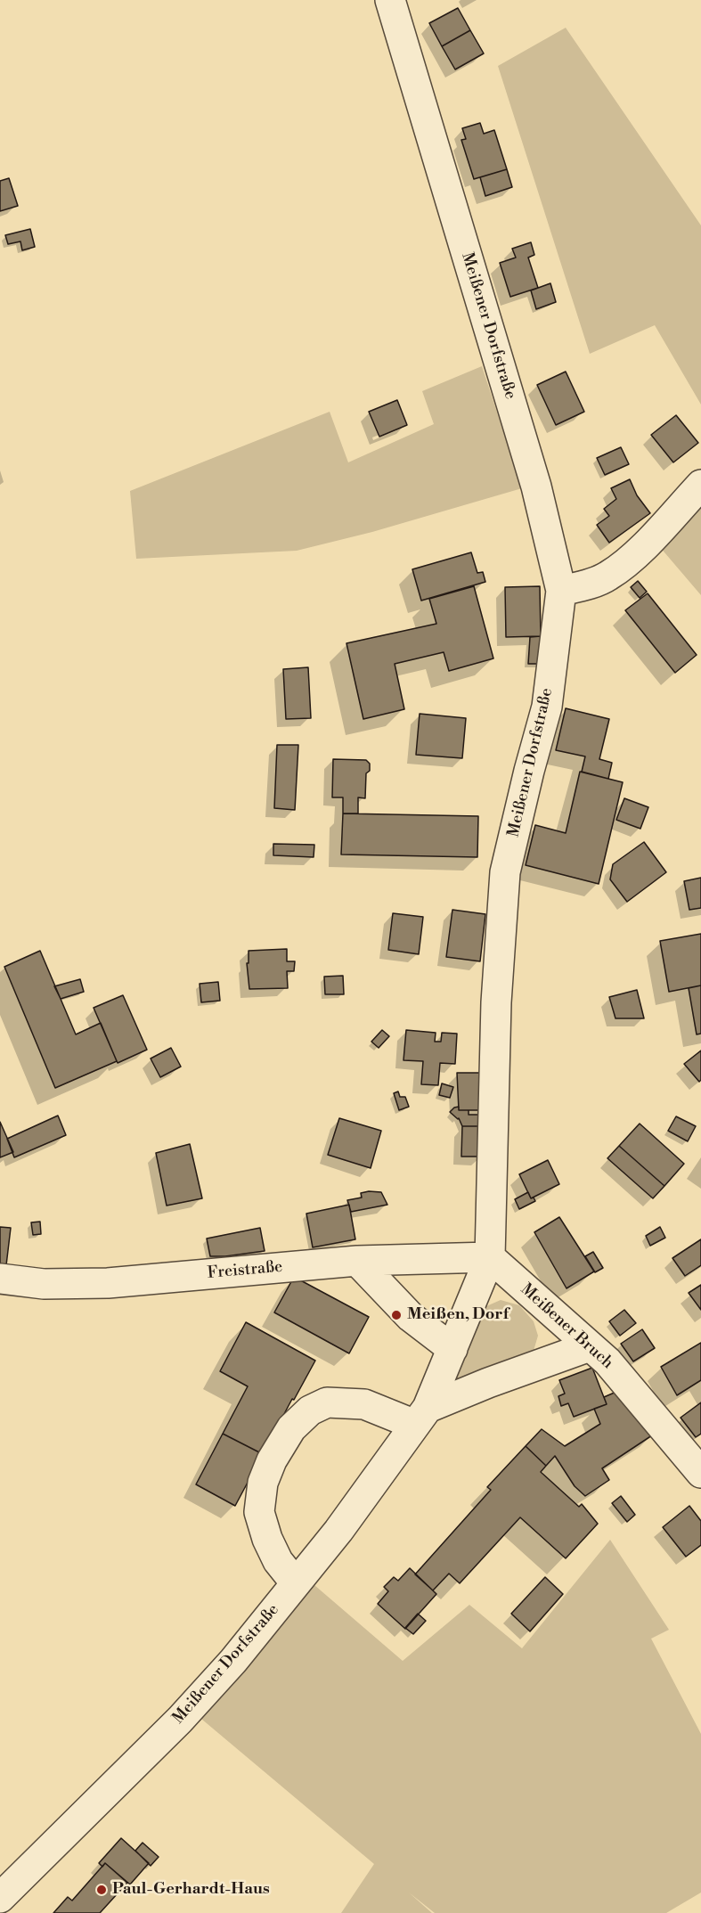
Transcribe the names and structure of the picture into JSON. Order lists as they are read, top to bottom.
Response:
{
  "streets": {
    "street": ["Meißener Dorfstraße", "Freistraße", "Meißener Bruch"]
  },
  "crossings": [
    ["Meißener Dorfstraße", "Freistraße"],
    ["Meißener Dorfstraße", "Meißener Bruch"],
    ["Freistraße", "Meißener Bruch"]
  ],
  "places": ["Meißen, Dorf", "Paul-Gerhardt-Haus"]
}
